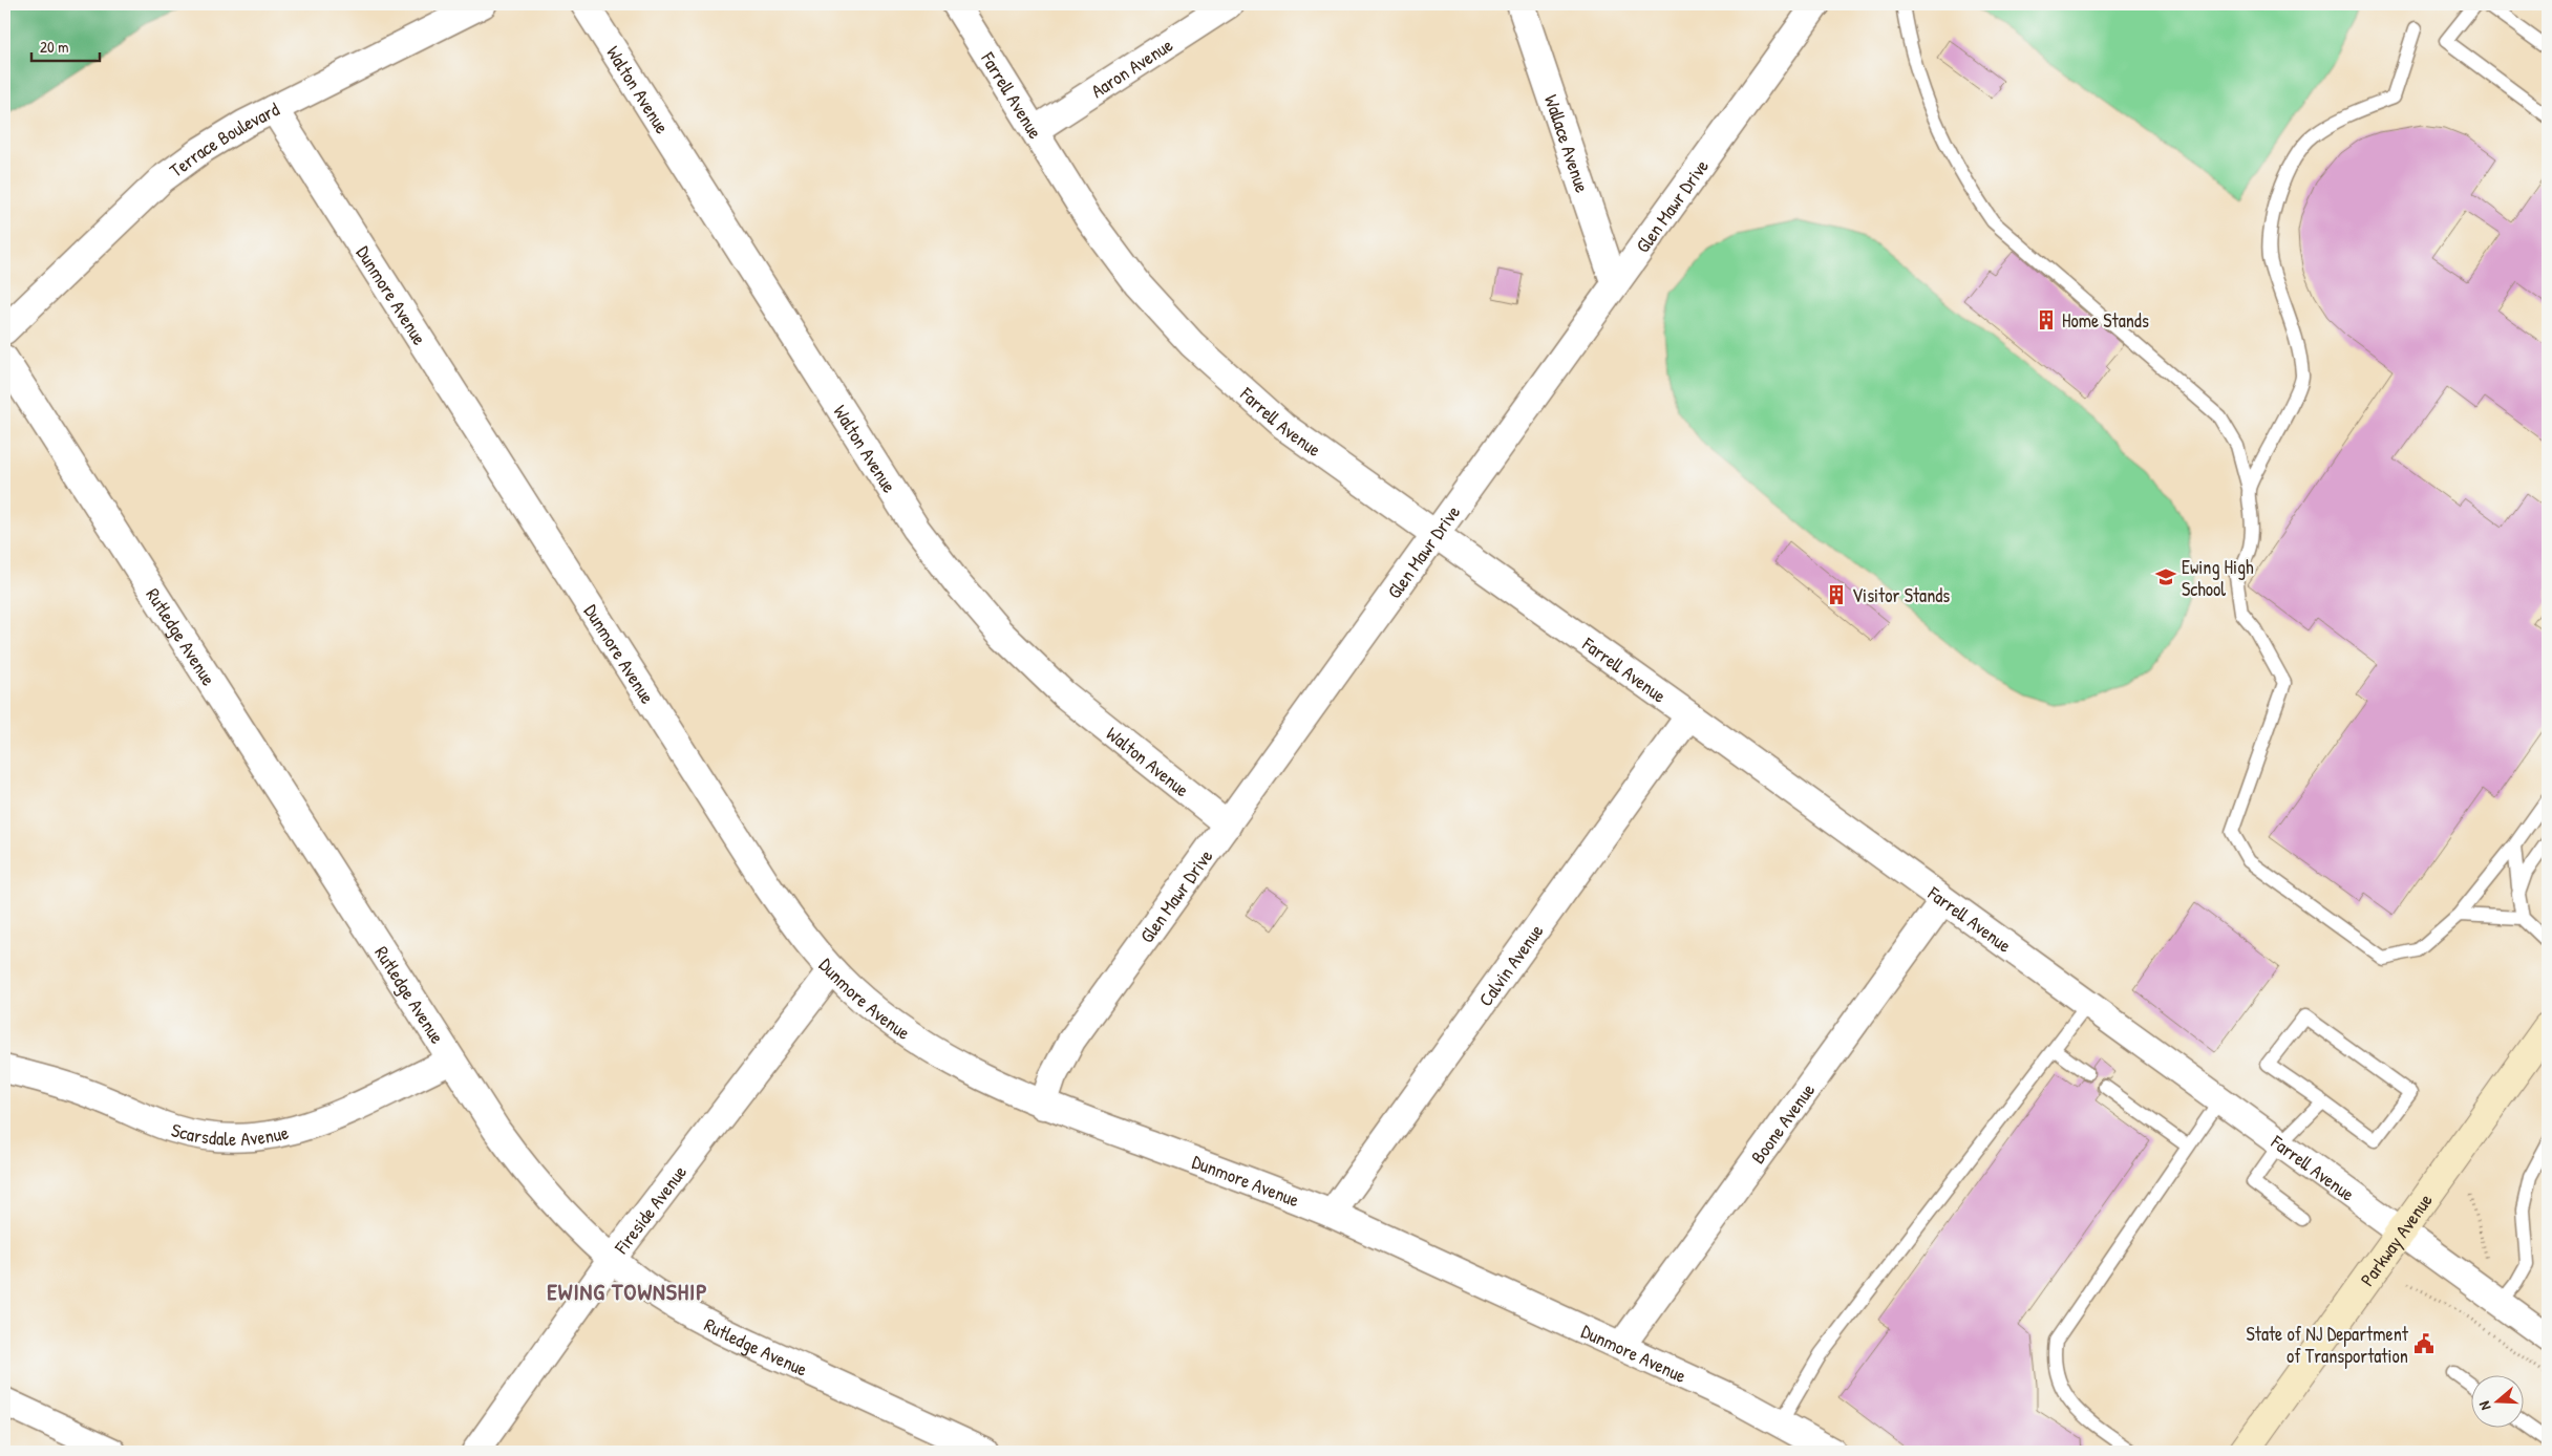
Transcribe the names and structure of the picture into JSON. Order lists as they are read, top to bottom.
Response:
{
  "streets": {
    "main road": ["Parkway Avenue"],
    "street": [
      "Aaron Avenue",
      "Walton Avenue",
      "Farrell Avenue",
      "Terrace Boulevard",
      "Wallace Avenue",
      "Glen Mawr Drive",
      "Dunmore Avenue",
      "Rutledge Avenue",
      "Calvin Avenue",
      "Boone Avenue",
      "Scarsdale Avenue",
      "Fireside Avenue"
    ]
  },
  "crossings": [
    ["Aaron Avenue", "Farrell Avenue"],
    ["Walton Avenue", "Glen Mawr Drive"],
    ["Farrell Avenue", "Glen Mawr Drive"],
    ["Farrell Avenue", "Calvin Avenue"],
    ["Farrell Avenue", "Boone Avenue"],
    ["Farrell Avenue", "Parkway Avenue"],
    ["Terrace Boulevard", "Dunmore Avenue"],
    ["Wallace Avenue", "Glen Mawr Drive"],
    ["Glen Mawr Drive", "Dunmore Avenue"],
    ["Dunmore Avenue", "Calvin Avenue"],
    ["Dunmore Avenue", "Boone Avenue"],
    ["Dunmore Avenue", "Fireside Avenue"],
    ["Rutledge Avenue", "Scarsdale Avenue"],
    ["Rutledge Avenue", "Fireside Avenue"]
  ],
  "districts": ["EWING TOWNSHIP"],
  "places": {
    "building": ["Home Stands", "Visitor Stands"],
    "school or university": ["Ewing High School"],
    "public building": ["State of NJ Department of Transportation"]
  },
  "scale_bar": "20 m",
  "north": "left"
}
